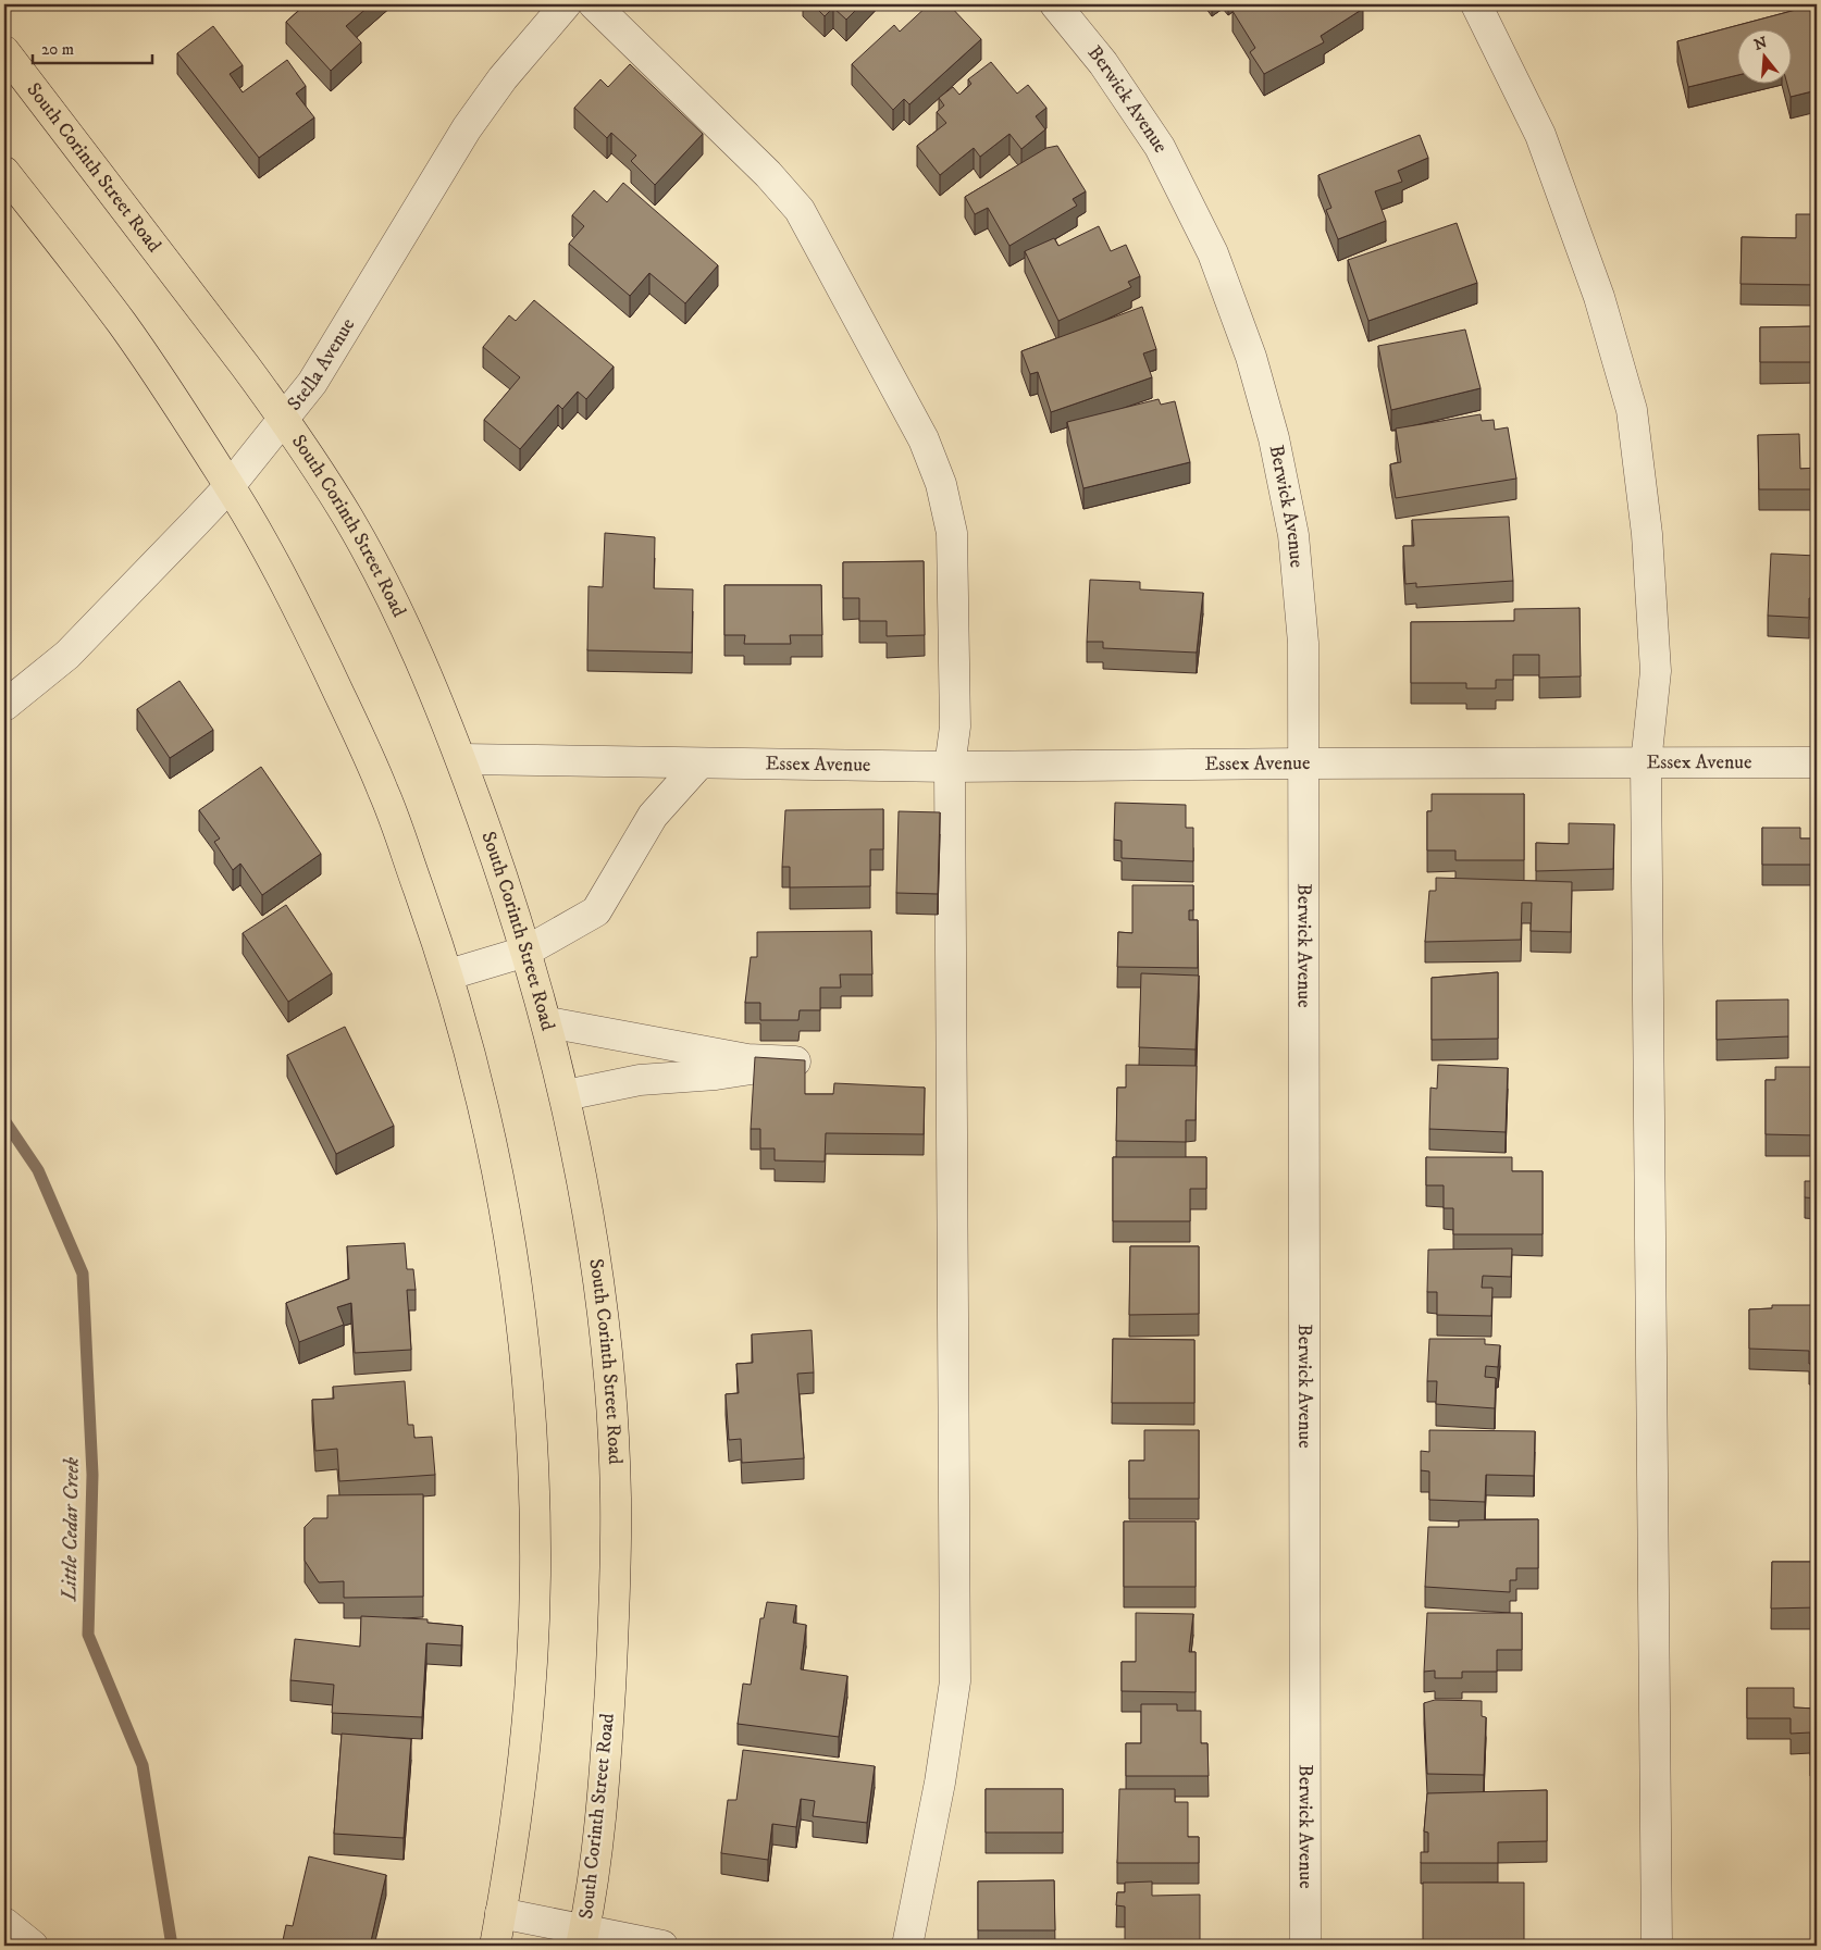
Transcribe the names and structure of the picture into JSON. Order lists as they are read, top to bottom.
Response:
{
  "streets": {
    "main road": ["South Corinth Street Road"],
    "street": ["Berwick Avenue", "Stella Avenue", "Essex Avenue"]
  },
  "crossings": [
    ["Berwick Avenue", "Essex Avenue"],
    ["South Corinth Street Road", "Stella Avenue"],
    ["South Corinth Street Road", "Essex Avenue"]
  ],
  "water": ["Little Cedar Creek"],
  "scale_bar": "20 m",
  "north": "top"
}
